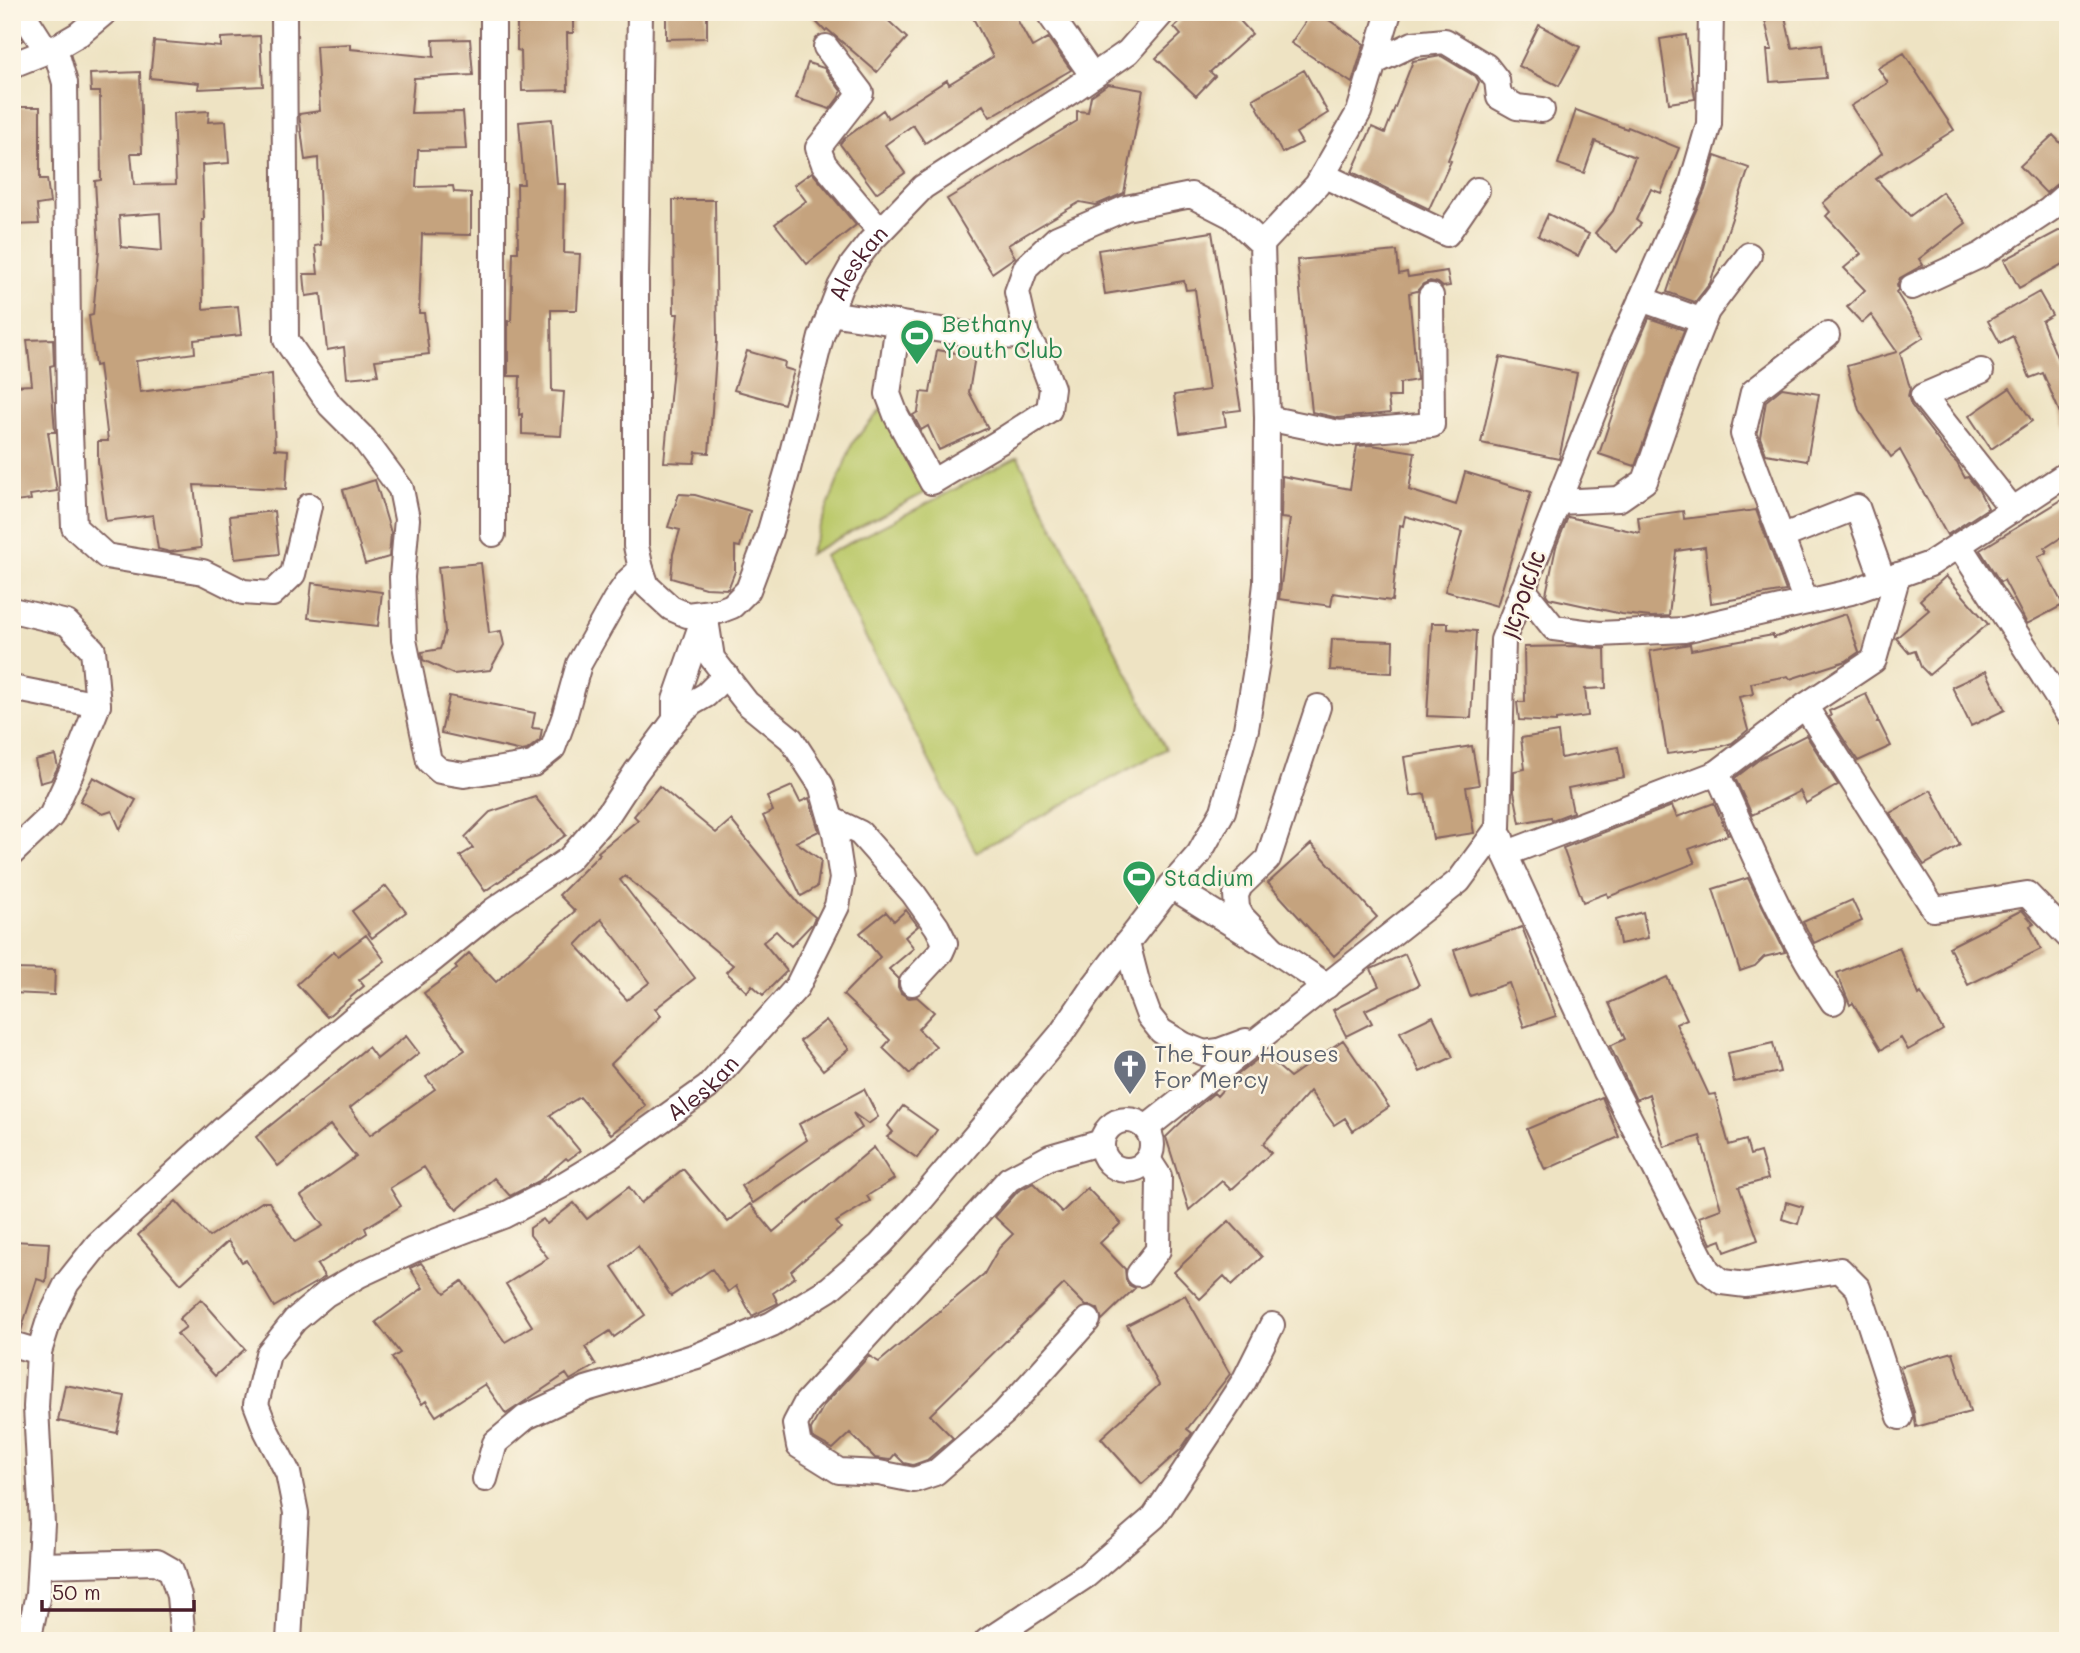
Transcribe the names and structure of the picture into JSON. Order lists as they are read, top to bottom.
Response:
{
  "streets": {
    "street": ["Aleskan", "אלאסקאן"]
  },
  "places": {
    "sports": ["Bethany Youth Club", "Stadium"],
    "church": ["The Four Houses For Mercy"]
  },
  "scale_bar": "50 m"
}
